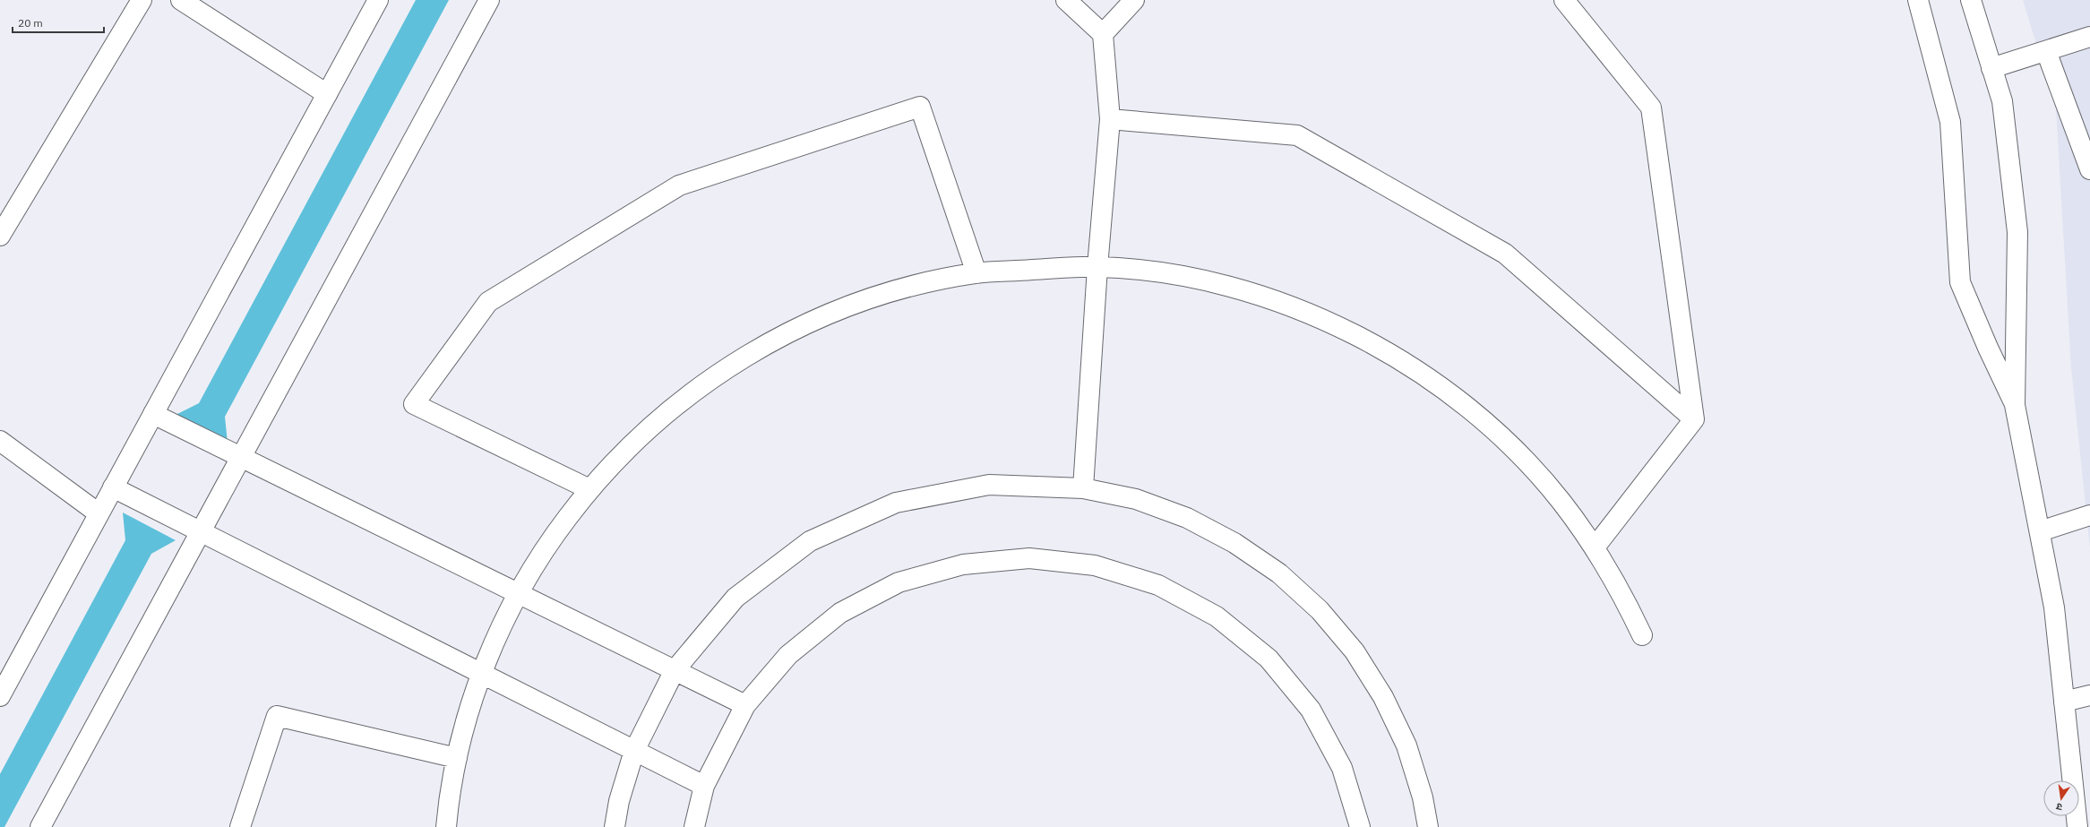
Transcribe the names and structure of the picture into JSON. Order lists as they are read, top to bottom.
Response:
{
  "scale_bar": "20 m",
  "north": "bottom"
}
